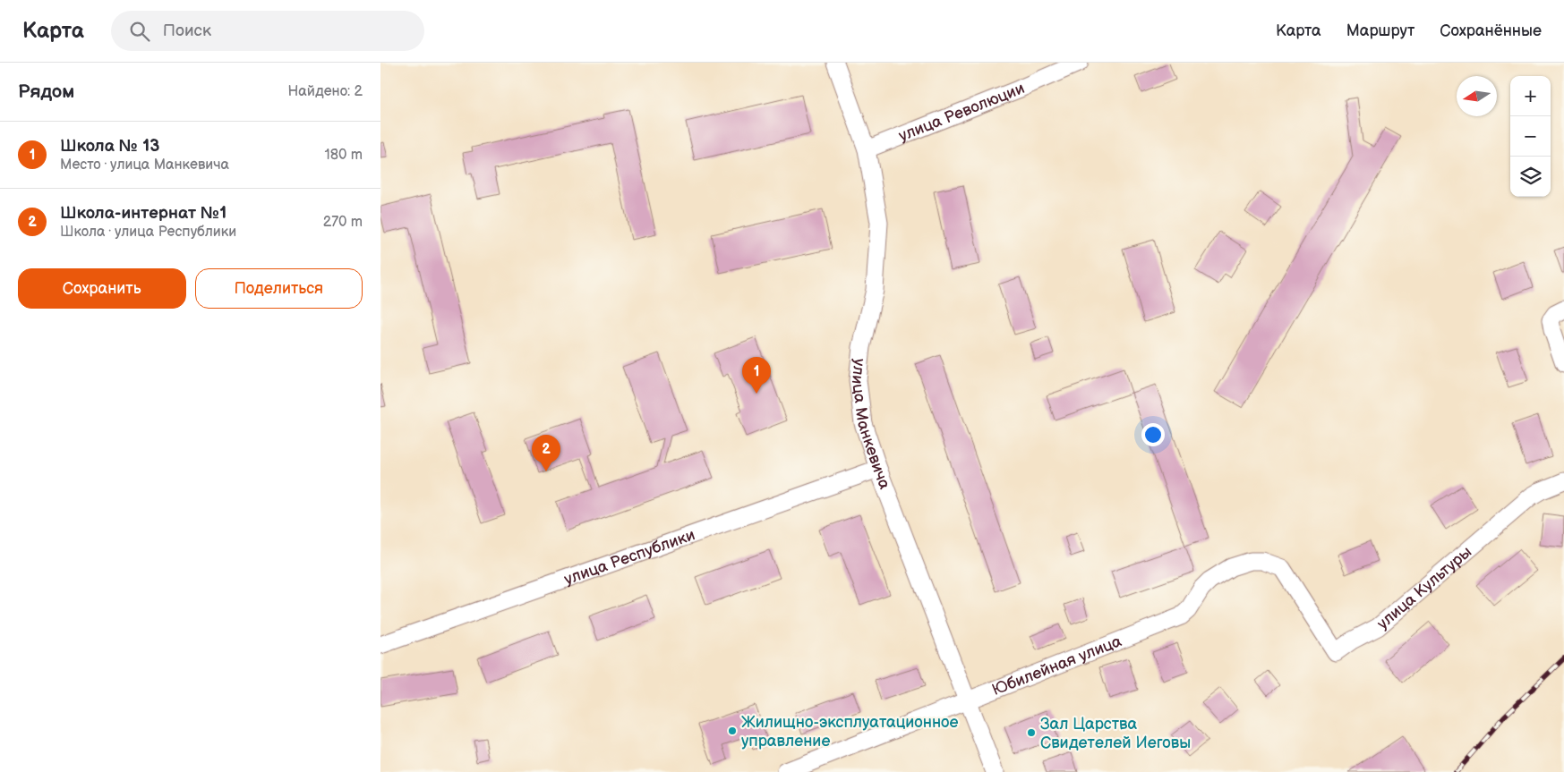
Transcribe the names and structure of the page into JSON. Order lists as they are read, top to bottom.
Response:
{
  "streets": {
    "street": [
      "улица Революции",
      "улица Манкевича",
      "улица Республики",
      "улица Культуры",
      "Юбилейная улица"
    ]
  },
  "crossings": [
    ["улица Революции", "улица Манкевича"],
    ["улица Манкевича", "улица Республики"],
    ["улица Манкевича", "Юбилейная улица"],
    ["улица Культуры", "Юбилейная улица"]
  ],
  "places": ["Жилищно-эксплуатационное управление", "Зал Царства Свидетелей Иеговы"],
  "north": "left",
  "page": {
    "header": "Карта",
    "search": "Поиск",
    "nav": ["Карта", "Маршрут", "Сохранённые"],
    "heading": ["Рядом", "Найдено: 2"],
    "map_buttons": ["+", "−"],
    "list": [
      {
        "mark": "1",
        "name": "Школа № 13",
        "note": "Место · улица Манкевича",
        "value": "180 m"
      },
      {
        "mark": "2",
        "name": "Школа-интернат №1",
        "note": "Школа · улица Республики",
        "value": "270 m"
      }
    ],
    "buttons": ["Сохранить", "Поделиться"],
    "pins": ["1", "2"]
  }
}
